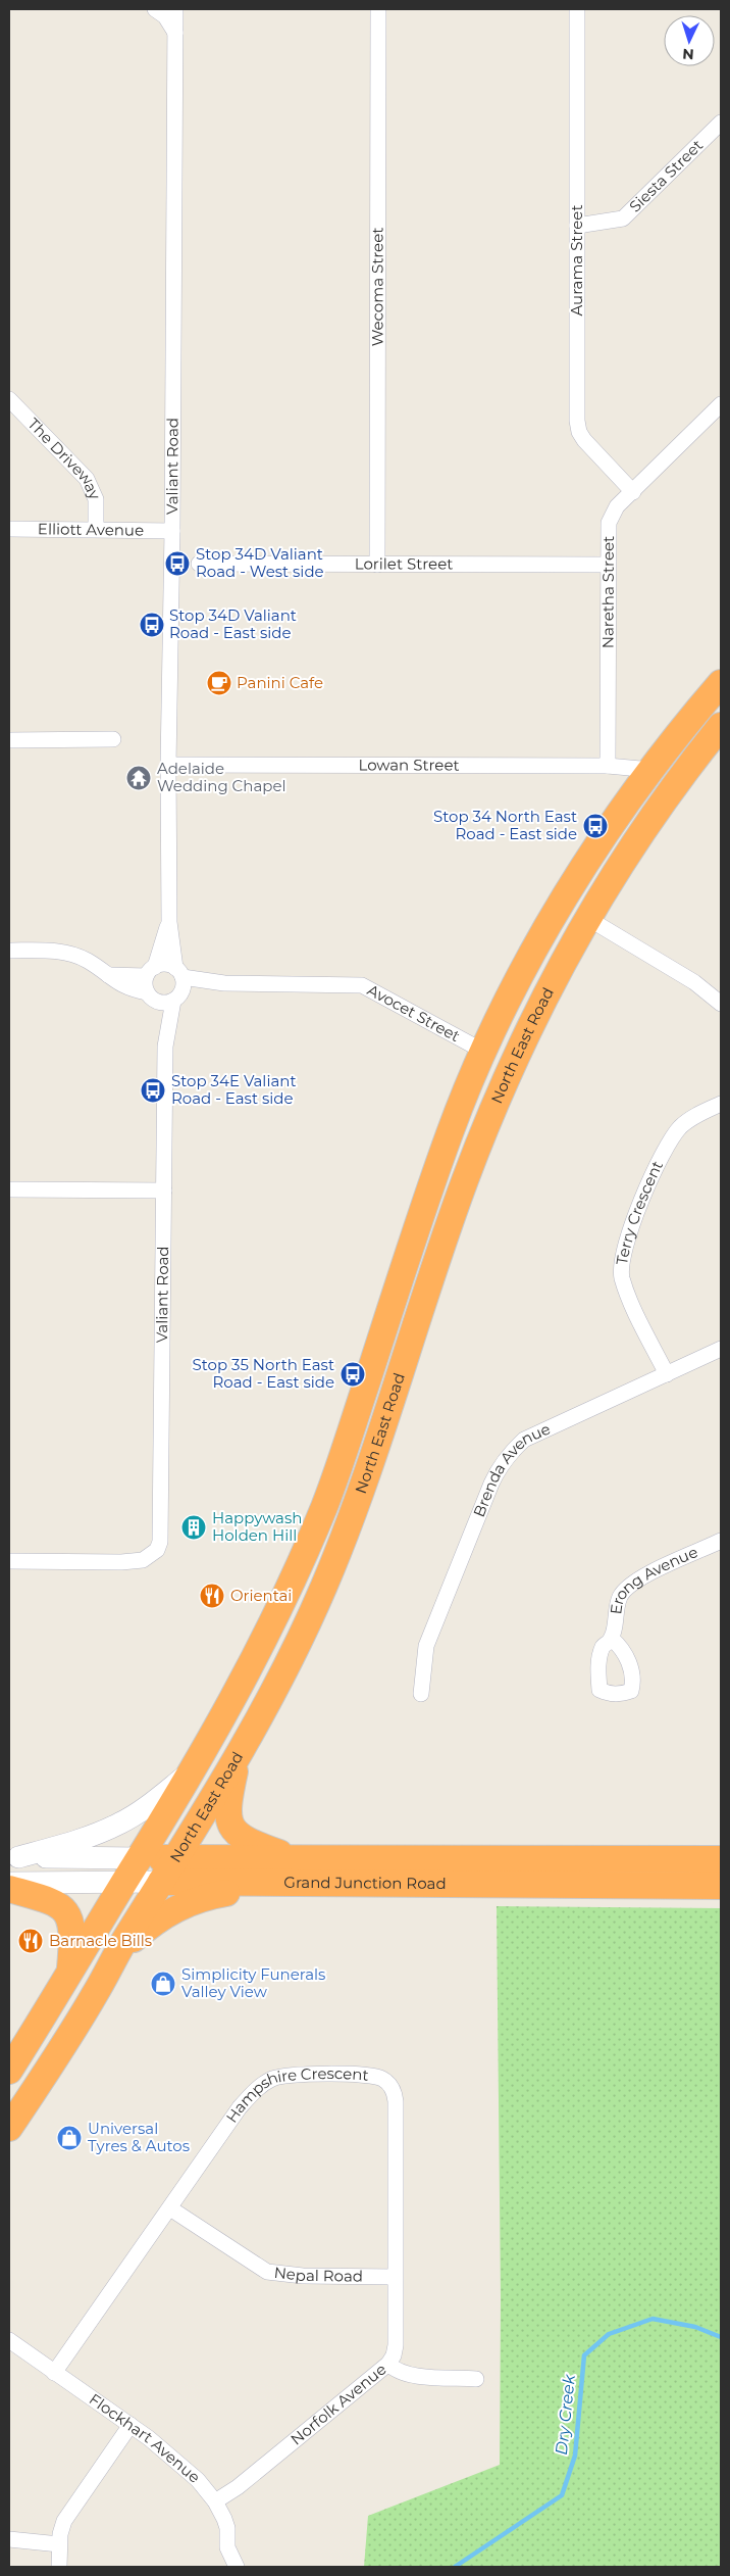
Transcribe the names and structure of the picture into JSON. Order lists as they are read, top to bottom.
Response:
{
  "streets": {
    "highway": ["North East Road", "Grand Junction Road"],
    "street": [
      "Siesta Street",
      "Aurama Street",
      "Wecoma Street",
      "The Driveway",
      "Valiant Road",
      "Elliott Avenue",
      "Lorilet Street",
      "Naretha Street",
      "Lowan Street",
      "Avocet Street",
      "Terry Crescent",
      "Brenda Avenue",
      "Erong Avenue",
      "Hampshire Crescent",
      "Nepal Road",
      "Norfolk Avenue",
      "Flockhart Avenue"
    ]
  },
  "crossings": [
    ["Siesta Street", "Aurama Street"],
    ["Aurama Street", "Naretha Street"],
    ["Wecoma Street", "Lorilet Street"],
    ["The Driveway", "Elliott Avenue"],
    ["Valiant Road", "Elliott Avenue"],
    ["Valiant Road", "Lowan Street"],
    ["Valiant Road", "Avocet Street"],
    ["Lorilet Street", "Naretha Street"],
    ["Naretha Street", "Lowan Street"],
    ["Lowan Street", "North East Road"],
    ["Avocet Street", "North East Road"],
    ["North East Road", "Grand Junction Road"],
    ["Terry Crescent", "Brenda Avenue"],
    ["Hampshire Crescent", "Nepal Road"],
    ["Hampshire Crescent", "Norfolk Avenue"],
    ["Hampshire Crescent", "Flockhart Avenue"],
    ["Norfolk Avenue", "Flockhart Avenue"]
  ],
  "water": ["Dry Creek"],
  "places": {
    "bus stop": [
      "Stop 34D Valiant Road - West side",
      "Stop 34D Valiant Road - East side",
      "Stop 34 North East Road - East side",
      "Stop 34E Valiant Road - East side",
      "Stop 35 North East Road - East side"
    ],
    "cafe": ["Panini Cafe"],
    "temple": ["Adelaide Wedding Chapel"],
    "building": ["Happywash Holden Hill"],
    "restaurant": ["Orientai", "Barnacle Bills"],
    "shop": ["Simplicity Funerals Valley View", "Universal Tyres & Autos"]
  },
  "north": "bottom"
}
